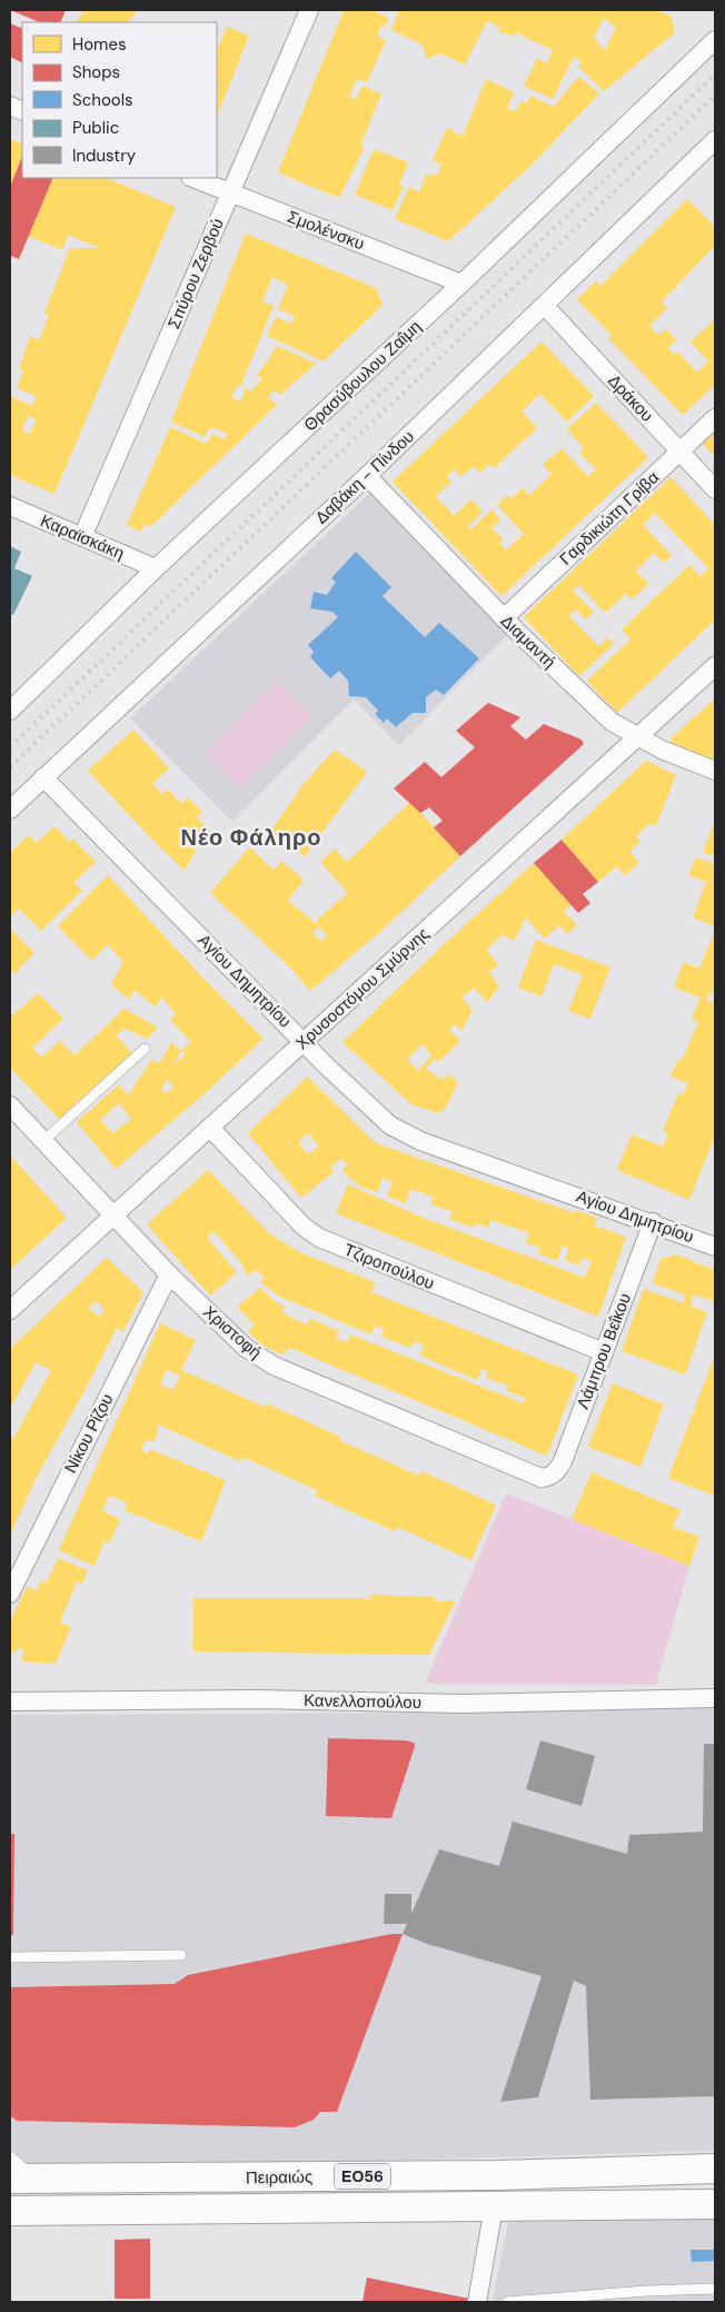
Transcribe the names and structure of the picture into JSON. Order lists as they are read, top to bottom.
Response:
{
  "streets": {
    "main road": ["ΕΟ56", "Πειραιώς"],
    "street": [
      "Σμολένσκυ",
      "Σπύρου Ζερβού",
      "Θρασύβουλου Ζαΐμη",
      "Δράκου",
      "Δαβάκη - Πίνδου",
      "Γαρδικιώτη Γρίβα",
      "Καραϊσκάκη",
      "Διαμαντή",
      "Αγίου Δημητρίου",
      "Χρυσοστόμου Σμύρνης",
      "Τζιροπούλου",
      "Χριστοφή",
      "Λάμπρου Βεΐκου",
      "Νίκου Ρίζου",
      "Κανελλοπούλου"
    ]
  },
  "crossings": [
    ["Σμολένσκυ", "Σπύρου Ζερβού"],
    ["Σμολένσκυ", "Θρασύβουλου Ζαΐμη"],
    ["Σπύρου Ζερβού", "Καραϊσκάκη"],
    ["Θρασύβουλου Ζαΐμη", "Καραϊσκάκη"],
    ["Δράκου", "Δαβάκη - Πίνδου"],
    ["Δράκου", "Γαρδικιώτη Γρίβα"],
    ["Δαβάκη - Πίνδου", "Διαμαντή"],
    ["Δαβάκη - Πίνδου", "Αγίου Δημητρίου"],
    ["Γαρδικιώτη Γρίβα", "Διαμαντή"],
    ["Διαμαντή", "Χρυσοστόμου Σμύρνης"],
    ["Αγίου Δημητρίου", "Χρυσοστόμου Σμύρνης"],
    ["Αγίου Δημητρίου", "Λάμπρου Βεΐκου"],
    ["Χρυσοστόμου Σμύρνης", "Τζιροπούλου"],
    ["Χρυσοστόμου Σμύρνης", "Χριστοφή"],
    ["Τζιροπούλου", "Λάμπρου Βεΐκου"],
    ["Χριστοφή", "Λάμπρου Βεΐκου"],
    ["Χριστοφή", "Νίκου Ρίζου"]
  ],
  "districts": ["Νέο Φάληρο"],
  "legend": [
    "Homes",
    "Shops",
    "Schools",
    "Public",
    "Industry"
  ]
}
